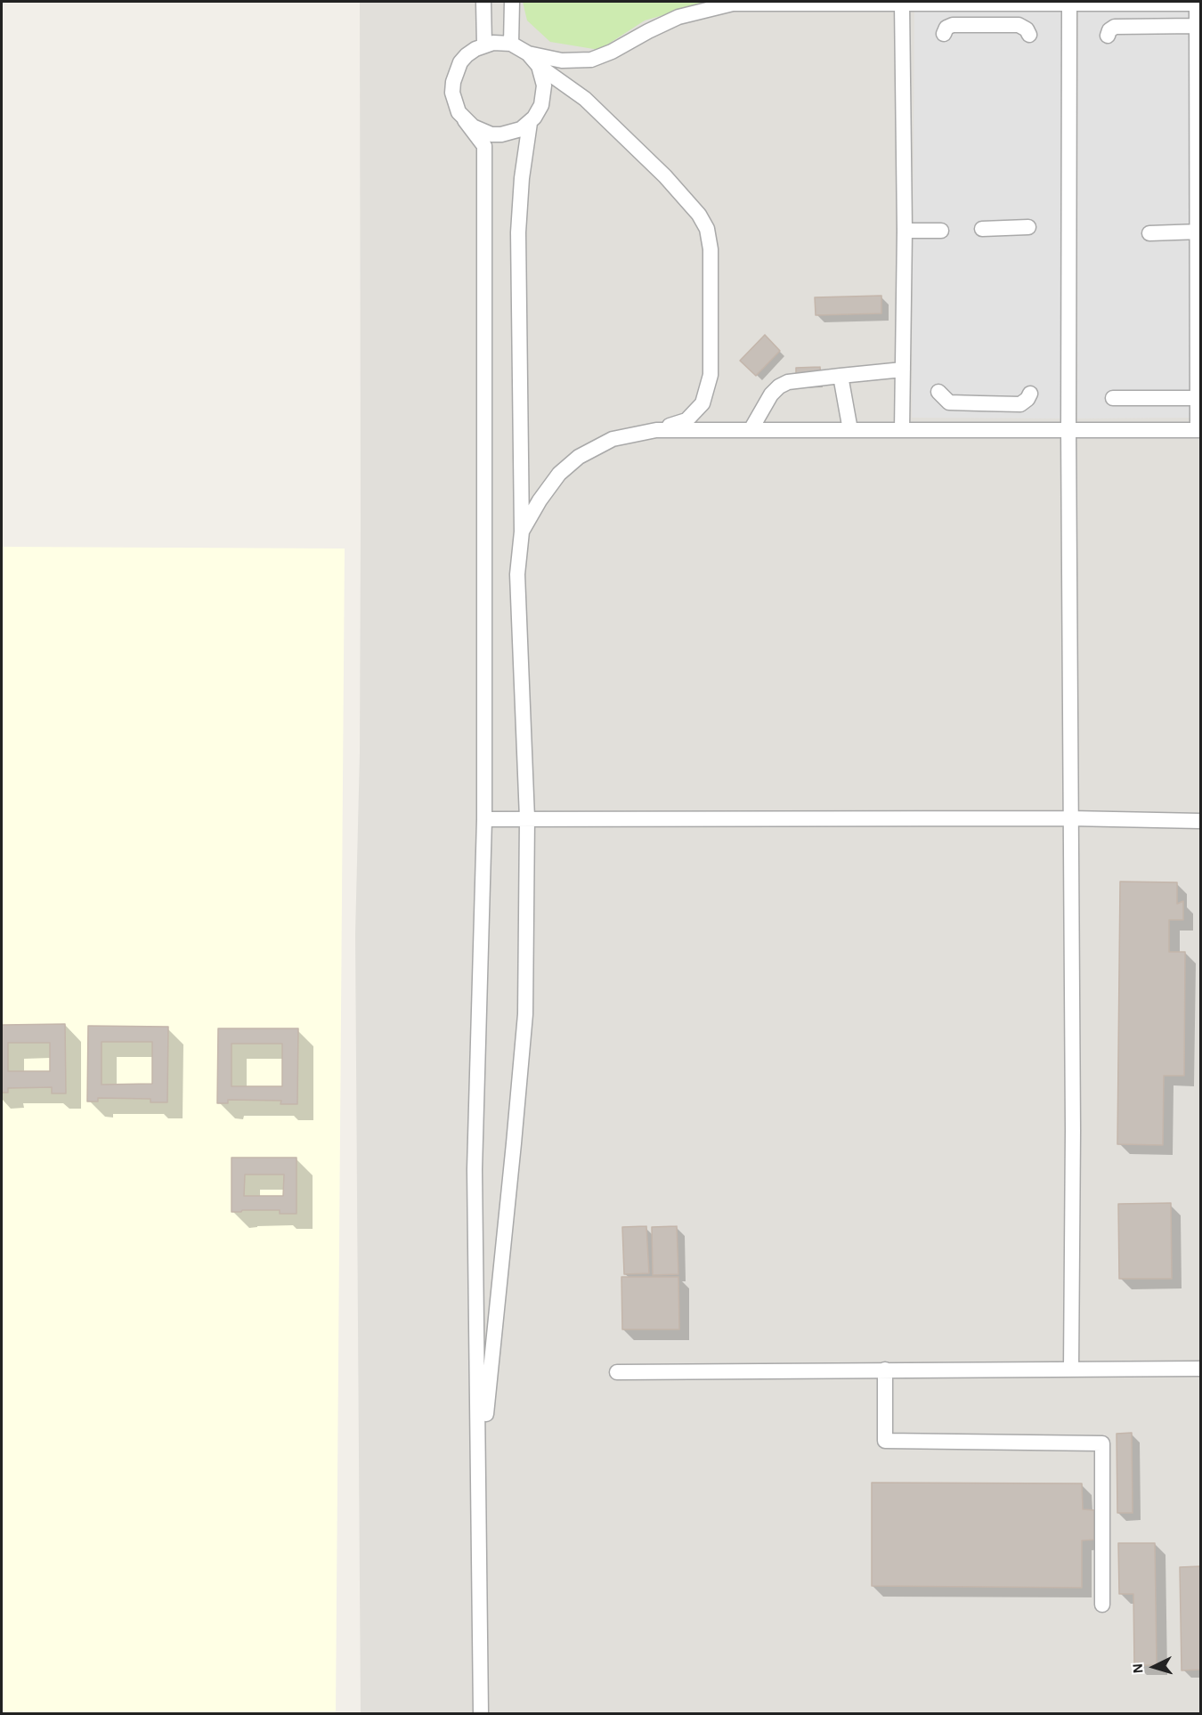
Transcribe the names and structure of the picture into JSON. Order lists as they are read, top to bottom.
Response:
{
  "north": "left"
}
